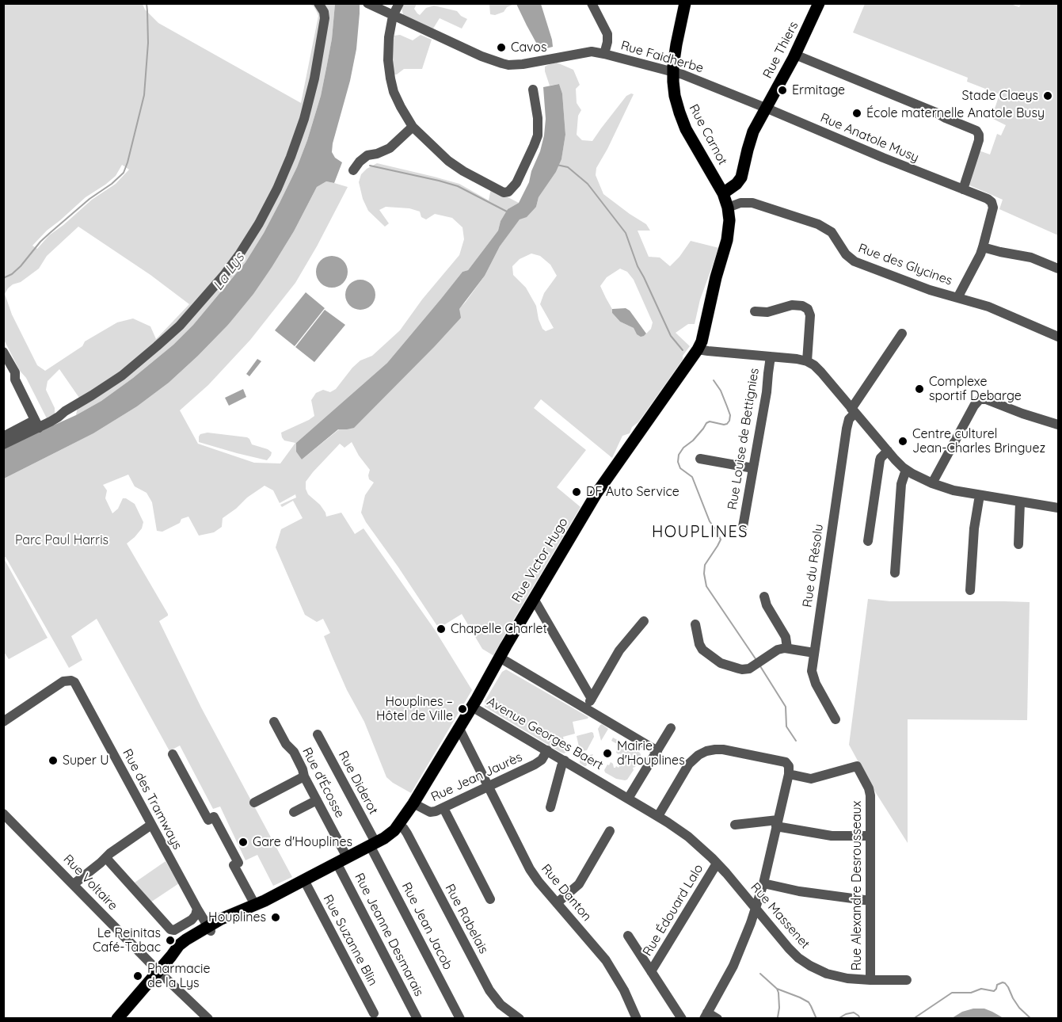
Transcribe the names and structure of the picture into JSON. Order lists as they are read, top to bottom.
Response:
{
  "streets": {
    "main road": ["Rue Thiers", "Rue Carnot", "Rue Victor Hugo"],
    "street": [
      "Rue Faidherbe",
      "Rue Anatole Musy",
      "Rue des Glycines",
      "Rue Louise de Bettignies",
      "Rue du Résolu",
      "Avenue Georges Baert",
      "Rue Jean Jaurès",
      "Rue d'Écosse",
      "Rue Diderot",
      "Rue des Tramways",
      "Rue Voltaire",
      "Rue Alexandre Desrousseaux",
      "Rue Danton",
      "Rue Édouard Lalo",
      "Rue Massenet",
      "Rue Rabelais",
      "Rue Jean Jacob",
      "Rue Jeanne Desmarais",
      "Rue Suzanne Blin"
    ]
  },
  "crossings": [
    ["Rue Thiers", "Rue Faidherbe"],
    ["Rue Thiers", "Rue Carnot"],
    ["Rue Thiers", "Rue Anatole Musy"],
    ["Rue Faidherbe", "Rue Carnot"],
    ["Rue Faidherbe", "Rue Anatole Musy"],
    ["Rue Carnot", "Rue des Glycines"],
    ["Rue Carnot", "Rue Victor Hugo"],
    ["Rue Victor Hugo", "Avenue Georges Baert"],
    ["Rue Victor Hugo", "Rue Jean Jaurès"],
    ["Rue Victor Hugo", "Rue d'Écosse"],
    ["Rue Victor Hugo", "Rue Diderot"],
    ["Rue Victor Hugo", "Rue des Tramways"],
    ["Rue Victor Hugo", "Rue Voltaire"],
    ["Rue Victor Hugo", "Rue Danton"],
    ["Rue Victor Hugo", "Rue Rabelais"],
    ["Rue Victor Hugo", "Rue Jean Jacob"],
    ["Rue Victor Hugo", "Rue Jeanne Desmarais"],
    ["Rue Victor Hugo", "Rue Suzanne Blin"],
    ["Avenue Georges Baert", "Rue Jean Jaurès"],
    ["Avenue Georges Baert", "Rue Massenet"],
    ["Rue Jean Jaurès", "Rue Danton"],
    ["Rue d'Écosse", "Rue Jeanne Desmarais"],
    ["Rue Diderot", "Rue Jean Jacob"],
    ["Rue Alexandre Desrousseaux", "Rue Massenet"],
    ["Rue Édouard Lalo", "Rue Massenet"]
  ],
  "districts": ["HOUPLINES"],
  "water": ["La Lys"],
  "parks": ["Parc Paul Harris"],
  "places": [
    "Cavos",
    "Ermitage",
    "Stade Claeys",
    "École maternelle Anatole Busy",
    "Complexe sportif Debarge",
    "Centre culturel Jean-Charles Bringuez",
    "DF Auto Service",
    "Chapelle Charlet",
    "Houplines – Hôtel de Ville",
    "Mairie d'Houplines",
    "Super U",
    "Gare d'Houplines",
    "Houplines",
    "Le Reinitas Café-Tabac",
    "Pharmacie de la Lys"
  ]
}
